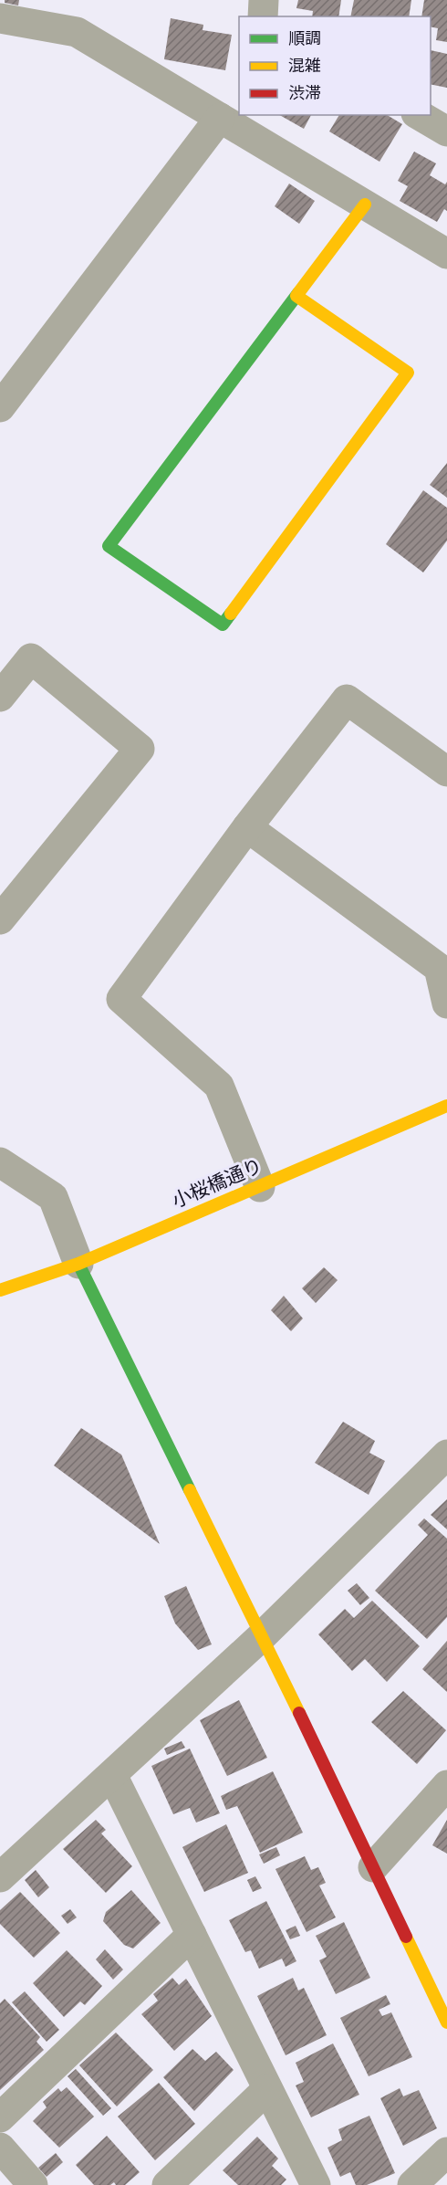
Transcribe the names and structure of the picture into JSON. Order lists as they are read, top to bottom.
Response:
{
  "streets": {
    "street": ["小桜橋通り"]
  },
  "legend": ["順調", "混雑", "渋滞"]
}
